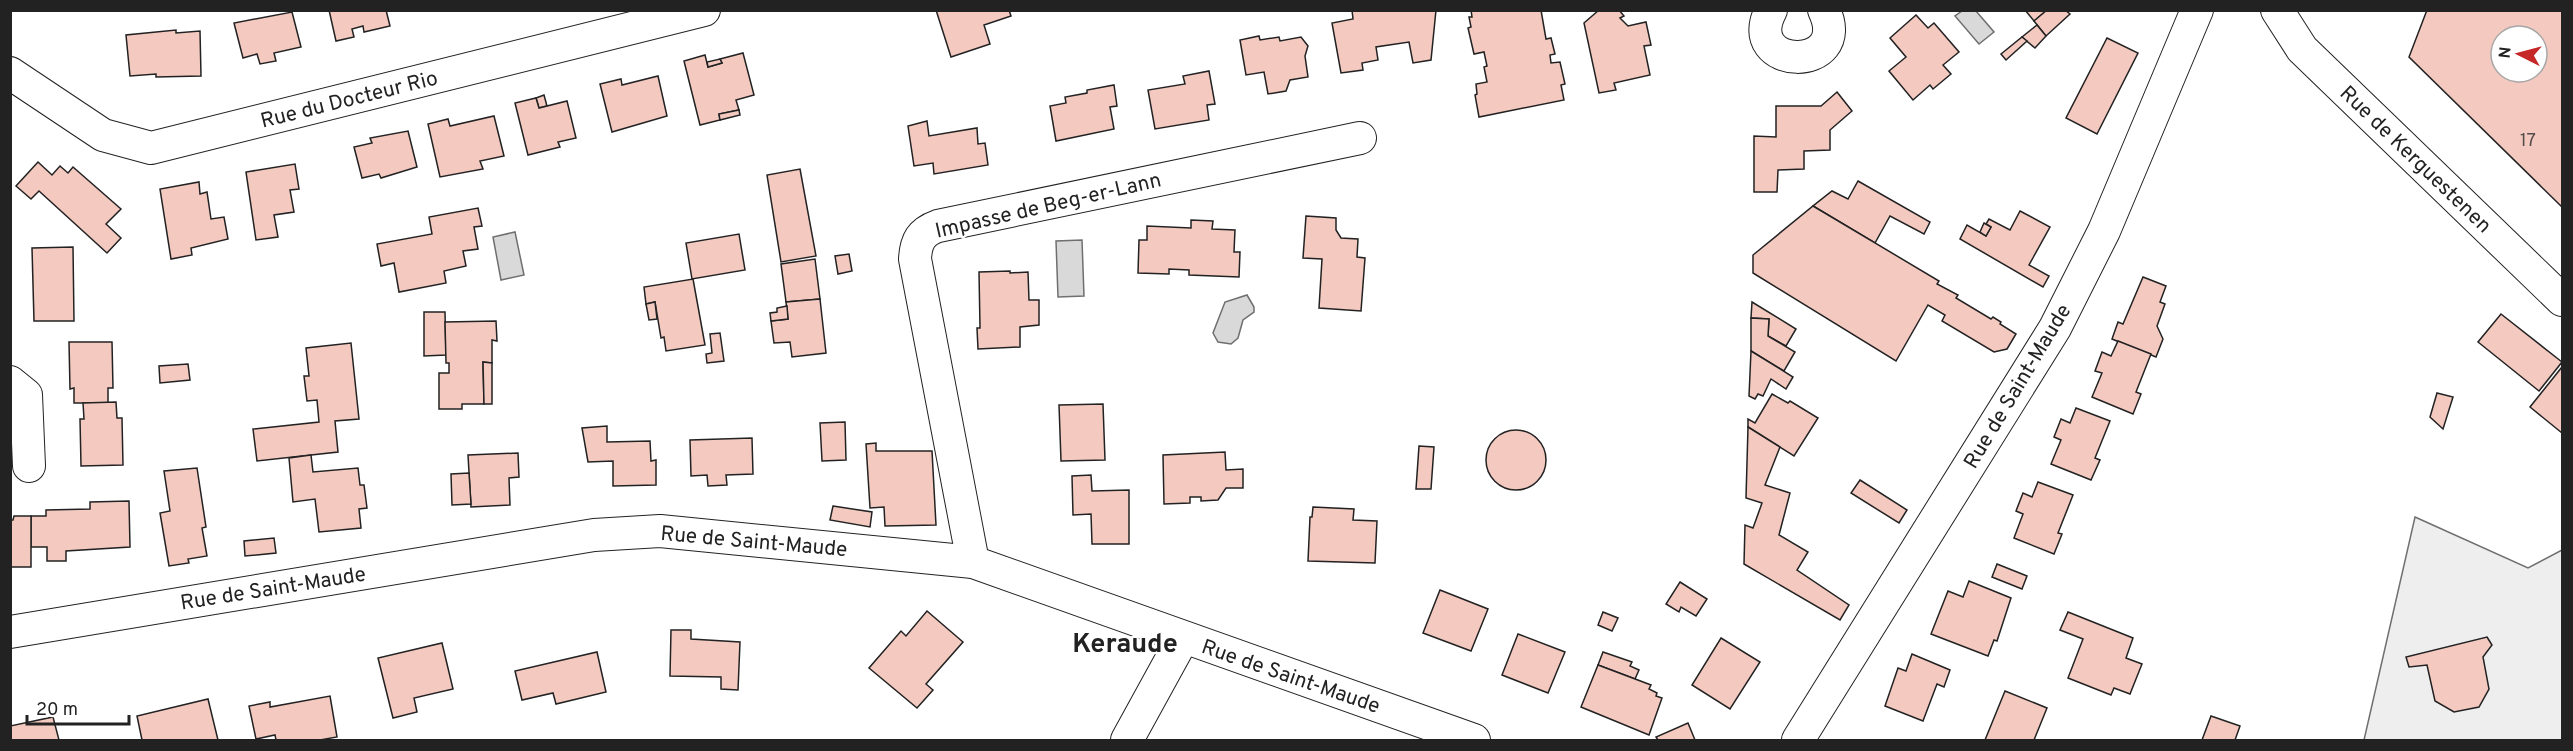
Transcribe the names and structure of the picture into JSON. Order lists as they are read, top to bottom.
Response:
{
  "streets": {
    "street": [
      "Rue du Docteur Rio",
      "Rue de Kerguestenen",
      "Impasse de Beg-er-Lann",
      "Rue de Saint-Maude"
    ]
  },
  "crossings": [
    ["Impasse de Beg-er-Lann", "Rue de Saint-Maude"]
  ],
  "districts": ["Keraude"],
  "house_numbers": ["17"],
  "scale_bar": "20 m",
  "north": "left"
}
